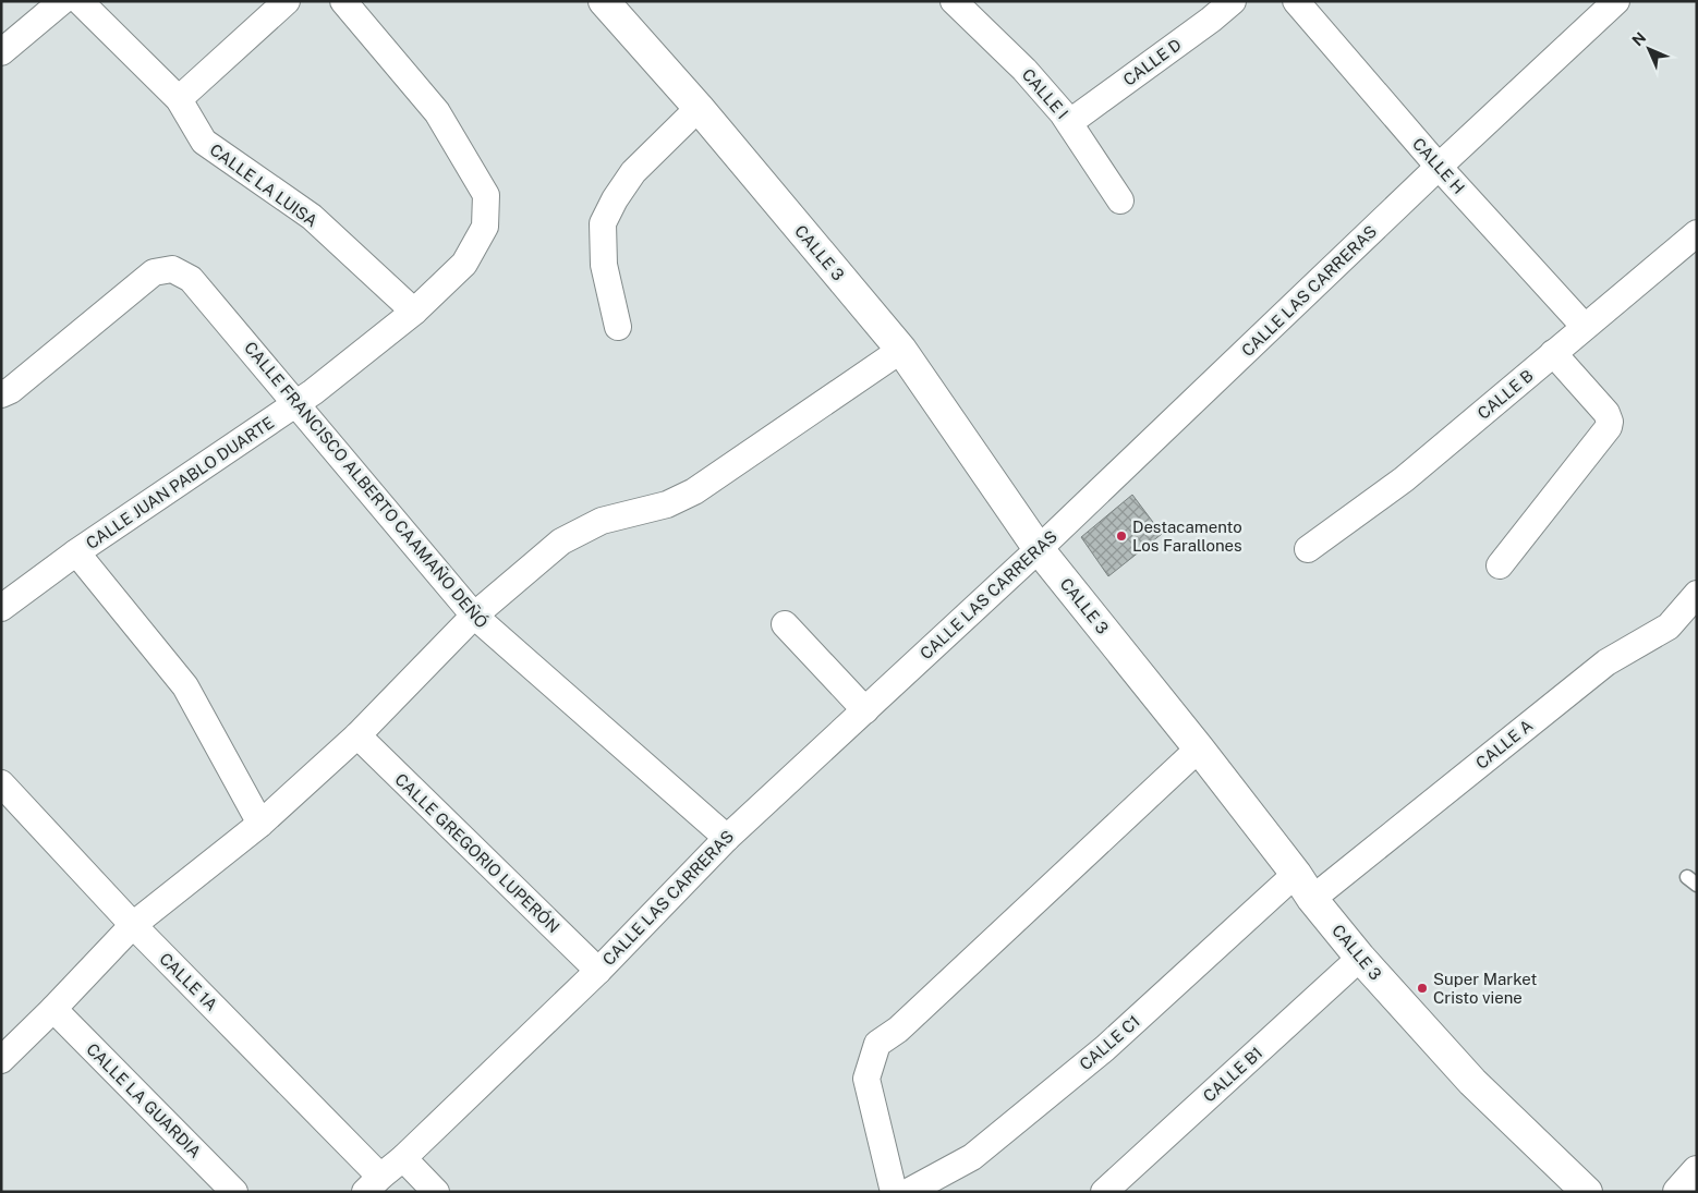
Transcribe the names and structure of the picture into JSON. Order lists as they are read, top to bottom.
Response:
{
  "streets": {
    "street": [
      "CALLE D",
      "CALLE I",
      "CALLE H",
      "CALLE LA LUISA",
      "CALLE 3",
      "CALLE LAS CARRERAS",
      "CALLE B",
      "CALLE JUAN PABLO DUARTE",
      "CALLE FRANCISCO ALBERTO CAAMAÑO DEÑÓ",
      "CALLE A",
      "CALLE GREGORIO LUPERÓN",
      "CALLE 1A",
      "CALLE C1",
      "CALLE B1",
      "CALLE LA GUARDIA"
    ]
  },
  "crossings": [
    ["CALLE D", "CALLE I"],
    ["CALLE H", "CALLE LAS CARRERAS"],
    ["CALLE H", "CALLE B"],
    ["CALLE LA LUISA", "CALLE JUAN PABLO DUARTE"],
    ["CALLE 3", "CALLE LAS CARRERAS"],
    ["CALLE 3", "CALLE A"],
    ["CALLE 3", "CALLE C1"],
    ["CALLE 3", "CALLE B1"],
    ["CALLE LAS CARRERAS", "CALLE FRANCISCO ALBERTO CAAMAÑO DEÑÓ"],
    ["CALLE LAS CARRERAS", "CALLE GREGORIO LUPERÓN"],
    ["CALLE LAS CARRERAS", "CALLE 1A"],
    ["CALLE JUAN PABLO DUARTE", "CALLE FRANCISCO ALBERTO CAAMAÑO DEÑÓ"]
  ],
  "places": ["Destacamento Los Farallones", "Super Market Cristo viene"],
  "north": "top left"
}
